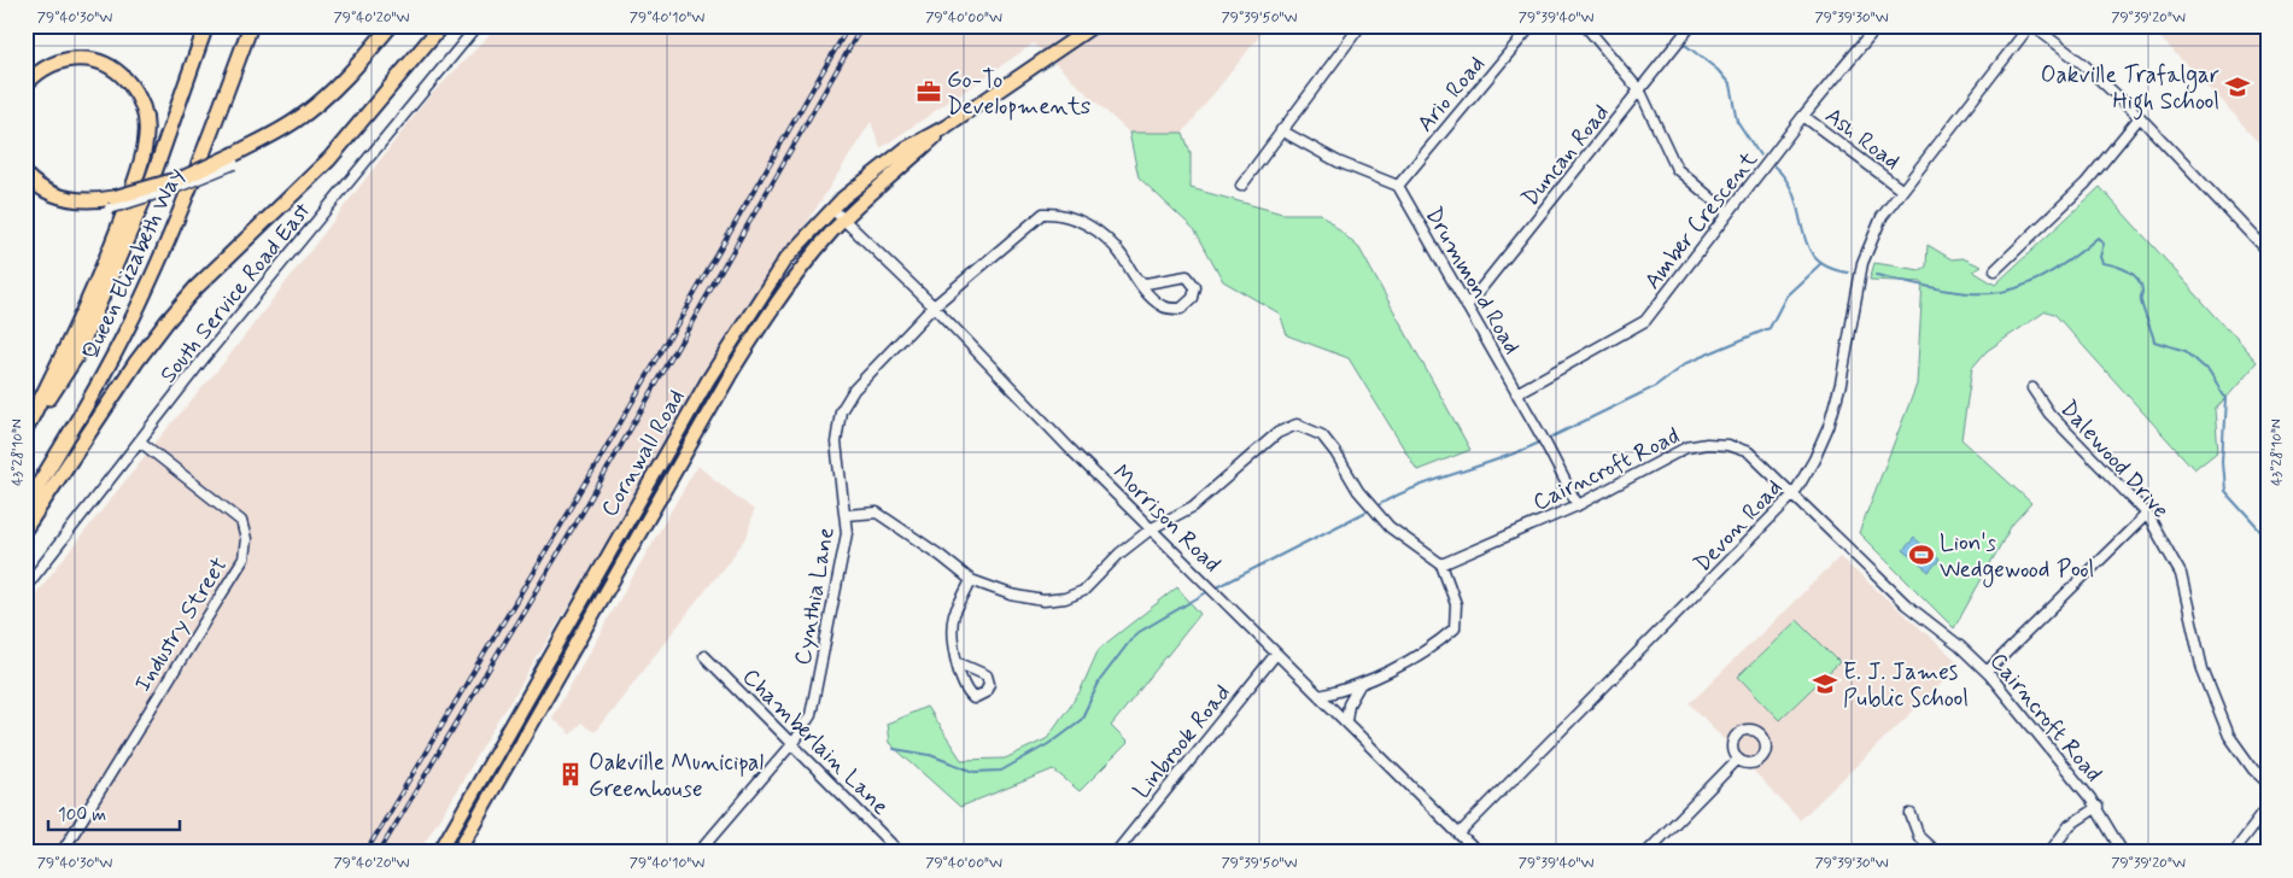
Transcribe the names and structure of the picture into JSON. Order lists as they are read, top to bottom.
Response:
{
  "streets": {
    "highway": ["Queen Elizabeth Way"],
    "main road": ["Cornwall Road"],
    "street": [
      "Ario Road",
      "Ash Road",
      "Duncan Road",
      "Amber Crescent",
      "Drummond Road",
      "South Service Road East",
      "Dalewood Drive",
      "Cairncroft Road",
      "Morrison Road",
      "Devon Road",
      "Cynthia Lane",
      "Industry Street",
      "Chamberlain Lane",
      "Linbrook Road"
    ]
  },
  "crossings": [
    ["Ario Road", "Drummond Road"],
    ["Ash Road", "Amber Crescent"],
    ["Ash Road", "Devon Road"],
    ["Duncan Road", "Drummond Road"],
    ["Amber Crescent", "Drummond Road"],
    ["Drummond Road", "Cairncroft Road"],
    ["South Service Road East", "Industry Street"],
    ["Cornwall Road", "Morrison Road"],
    ["Cairncroft Road", "Devon Road"],
    ["Morrison Road", "Devon Road"],
    ["Morrison Road", "Cynthia Lane"],
    ["Morrison Road", "Linbrook Road"],
    ["Cynthia Lane", "Chamberlain Lane"]
  ],
  "places": {
    "school or university": ["Oakville Trafalgar High School", "E. J. James Public School"],
    "office": ["Go-To Developments"],
    "sports": ["Lion's Wedgewood Pool"],
    "building": ["Oakville Municipal Greenhouse"]
  },
  "scale_bar": "100 m",
  "coordinates": [
    "79°40'30\"W",
    "79°40'20\"W",
    "79°40'10\"W",
    "79°40'00\"W",
    "79°39'50\"W",
    "79°39'40\"W",
    "79°39'30\"W",
    "79°39'20\"W",
    "43°28'10\"N"
  ]
}
